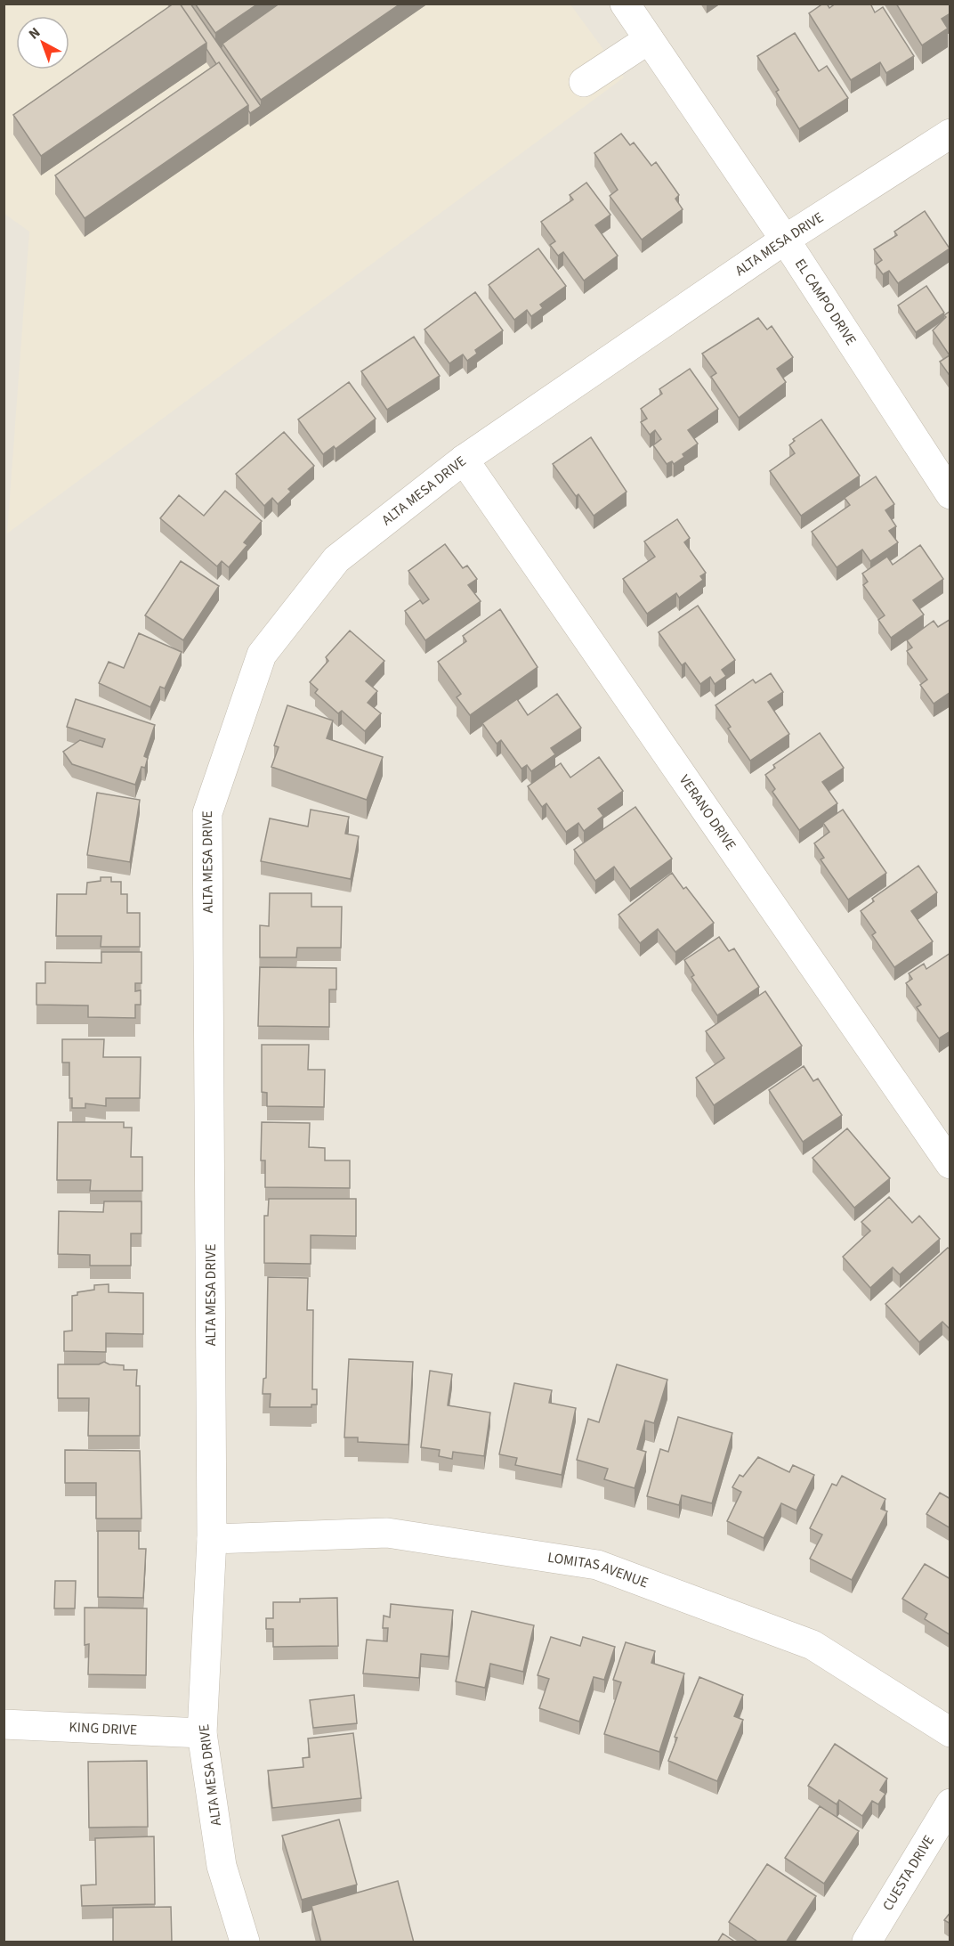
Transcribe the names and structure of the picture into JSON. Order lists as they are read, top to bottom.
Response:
{
  "streets": {
    "street": [
      "ALTA MESA DRIVE",
      "EL CAMPO DRIVE",
      "VERANO DRIVE",
      "LOMITAS AVENUE",
      "KING DRIVE",
      "CUESTA DRIVE"
    ]
  },
  "crossings": [
    ["ALTA MESA DRIVE", "EL CAMPO DRIVE"],
    ["ALTA MESA DRIVE", "VERANO DRIVE"],
    ["ALTA MESA DRIVE", "LOMITAS AVENUE"],
    ["ALTA MESA DRIVE", "KING DRIVE"]
  ],
  "north": "top left"
}
